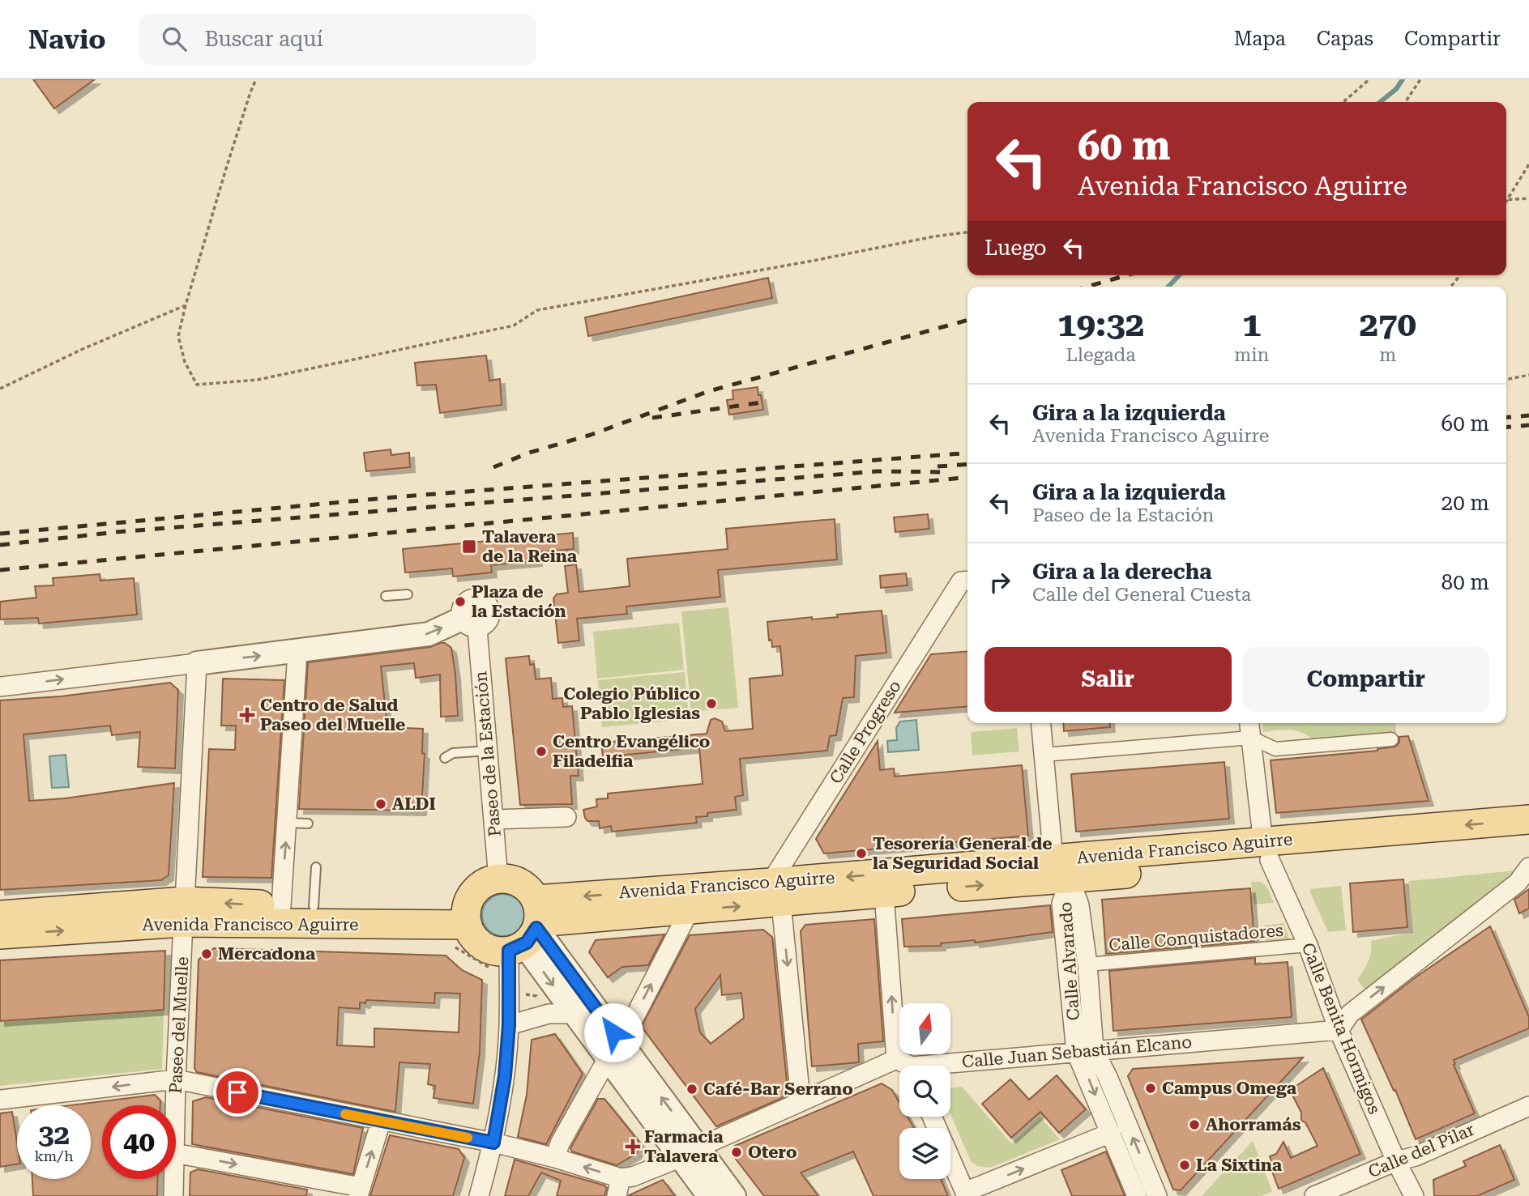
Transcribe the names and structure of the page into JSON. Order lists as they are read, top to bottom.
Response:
{
  "streets": {
    "main road": ["Avenida Francisco Aguirre"],
    "street": [
      "Calle Progreso",
      "Paseo de la Estación",
      "Calle Conquistadores",
      "Calle Alvarado",
      "Paseo del Muelle",
      "Calle Benita Hormigos",
      "Calle Juan Sebastián Elcano",
      "Calle del Pilar"
    ]
  },
  "crossings": [
    ["Calle Progreso", "Avenida Francisco Aguirre"],
    ["Paseo de la Estación", "Avenida Francisco Aguirre"],
    ["Avenida Francisco Aguirre", "Calle Alvarado"],
    ["Avenida Francisco Aguirre", "Paseo del Muelle"],
    ["Avenida Francisco Aguirre", "Calle Benita Hormigos"],
    ["Calle Conquistadores", "Calle Alvarado"],
    ["Calle Conquistadores", "Calle Benita Hormigos"],
    ["Calle Alvarado", "Calle Juan Sebastián Elcano"],
    ["Calle Benita Hormigos", "Calle Juan Sebastián Elcano"],
    ["Calle Benita Hormigos", "Calle del Pilar"]
  ],
  "places": {
    "transit": ["Talavera de la Reina"],
    "other": [
      "Plaza de la Estación",
      "Colegio Público Pablo Iglesias",
      "Centro Evangélico Filadelfia",
      "ALDI",
      "Tesorería General de la Seguridad Social",
      "Mercadona",
      "Campus Omega",
      "Café-Bar Serrano",
      "Ahorramás",
      "Otero",
      "La Sixtina"
    ],
    "health": ["Centro de Salud Paseo del Muelle", "Farmacia Talavera"]
  },
  "north": "top",
  "page": {
    "header": "Navio",
    "search": "Buscar aquí",
    "nav": ["Mapa", "Capas", "Compartir"],
    "turn": ["60 m", "Avenida Francisco Aguirre"],
    "then": "Luego",
    "eta": [
      "19:32",
      "Llegada",
      "1",
      "min",
      "270",
      "m"
    ],
    "list": [
      {
        "name": "Gira a la izquierda",
        "note": "Avenida Francisco Aguirre",
        "value": "60 m"
      },
      {
        "name": "Gira a la izquierda",
        "note": "Paseo de la Estación",
        "value": "20 m"
      },
      {
        "name": "Gira a la derecha",
        "note": "Calle del General Cuesta",
        "value": "80 m"
      }
    ],
    "buttons": ["Salir", "Compartir"],
    "speed": "32 km/h",
    "limit": "40"
  }
}
